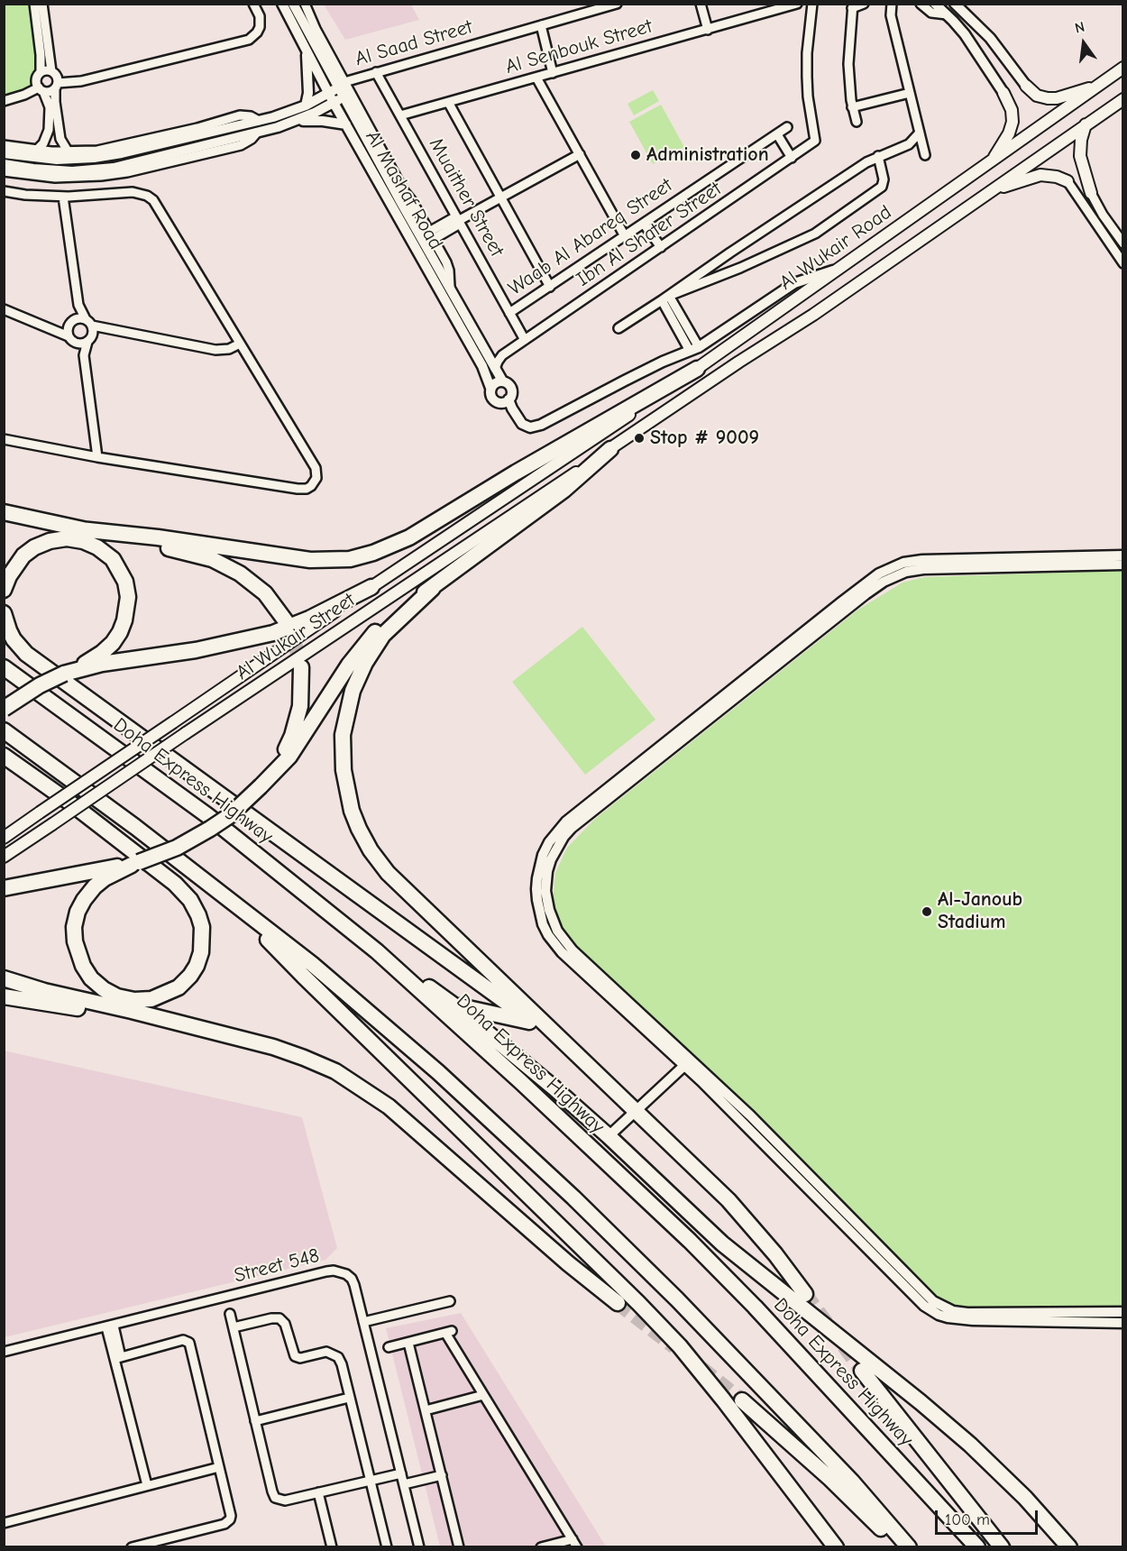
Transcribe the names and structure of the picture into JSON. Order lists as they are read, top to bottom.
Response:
{
  "streets": {
    "highway": ["Doha Express Highway"],
    "main road": ["Al Wukair Road", "Al Wukair Street"],
    "street": [
      "Al Saad Street",
      "Al Senbouk Street",
      "Al Mashaf Road",
      "Muaither Street",
      "Ibn Al Shater Street",
      "Waab Al Abareq Street",
      "Street 548"
    ]
  },
  "crossings": [
    ["Al Saad Street", "Al Mashaf Road"],
    ["Al Saad Street", "Muaither Street"],
    ["Al Senbouk Street", "Muaither Street"],
    ["Al Mashaf Road", "Ibn Al Shater Street"],
    ["Muaither Street", "Ibn Al Shater Street"],
    ["Muaither Street", "Waab Al Abareq Street"],
    ["Al Wukair Road", "Al Wukair Street"]
  ],
  "places": ["Administration", "Stop # 9009", "Al-Janoub Stadium"],
  "scale_bar": "100 m",
  "north": "top"
}
